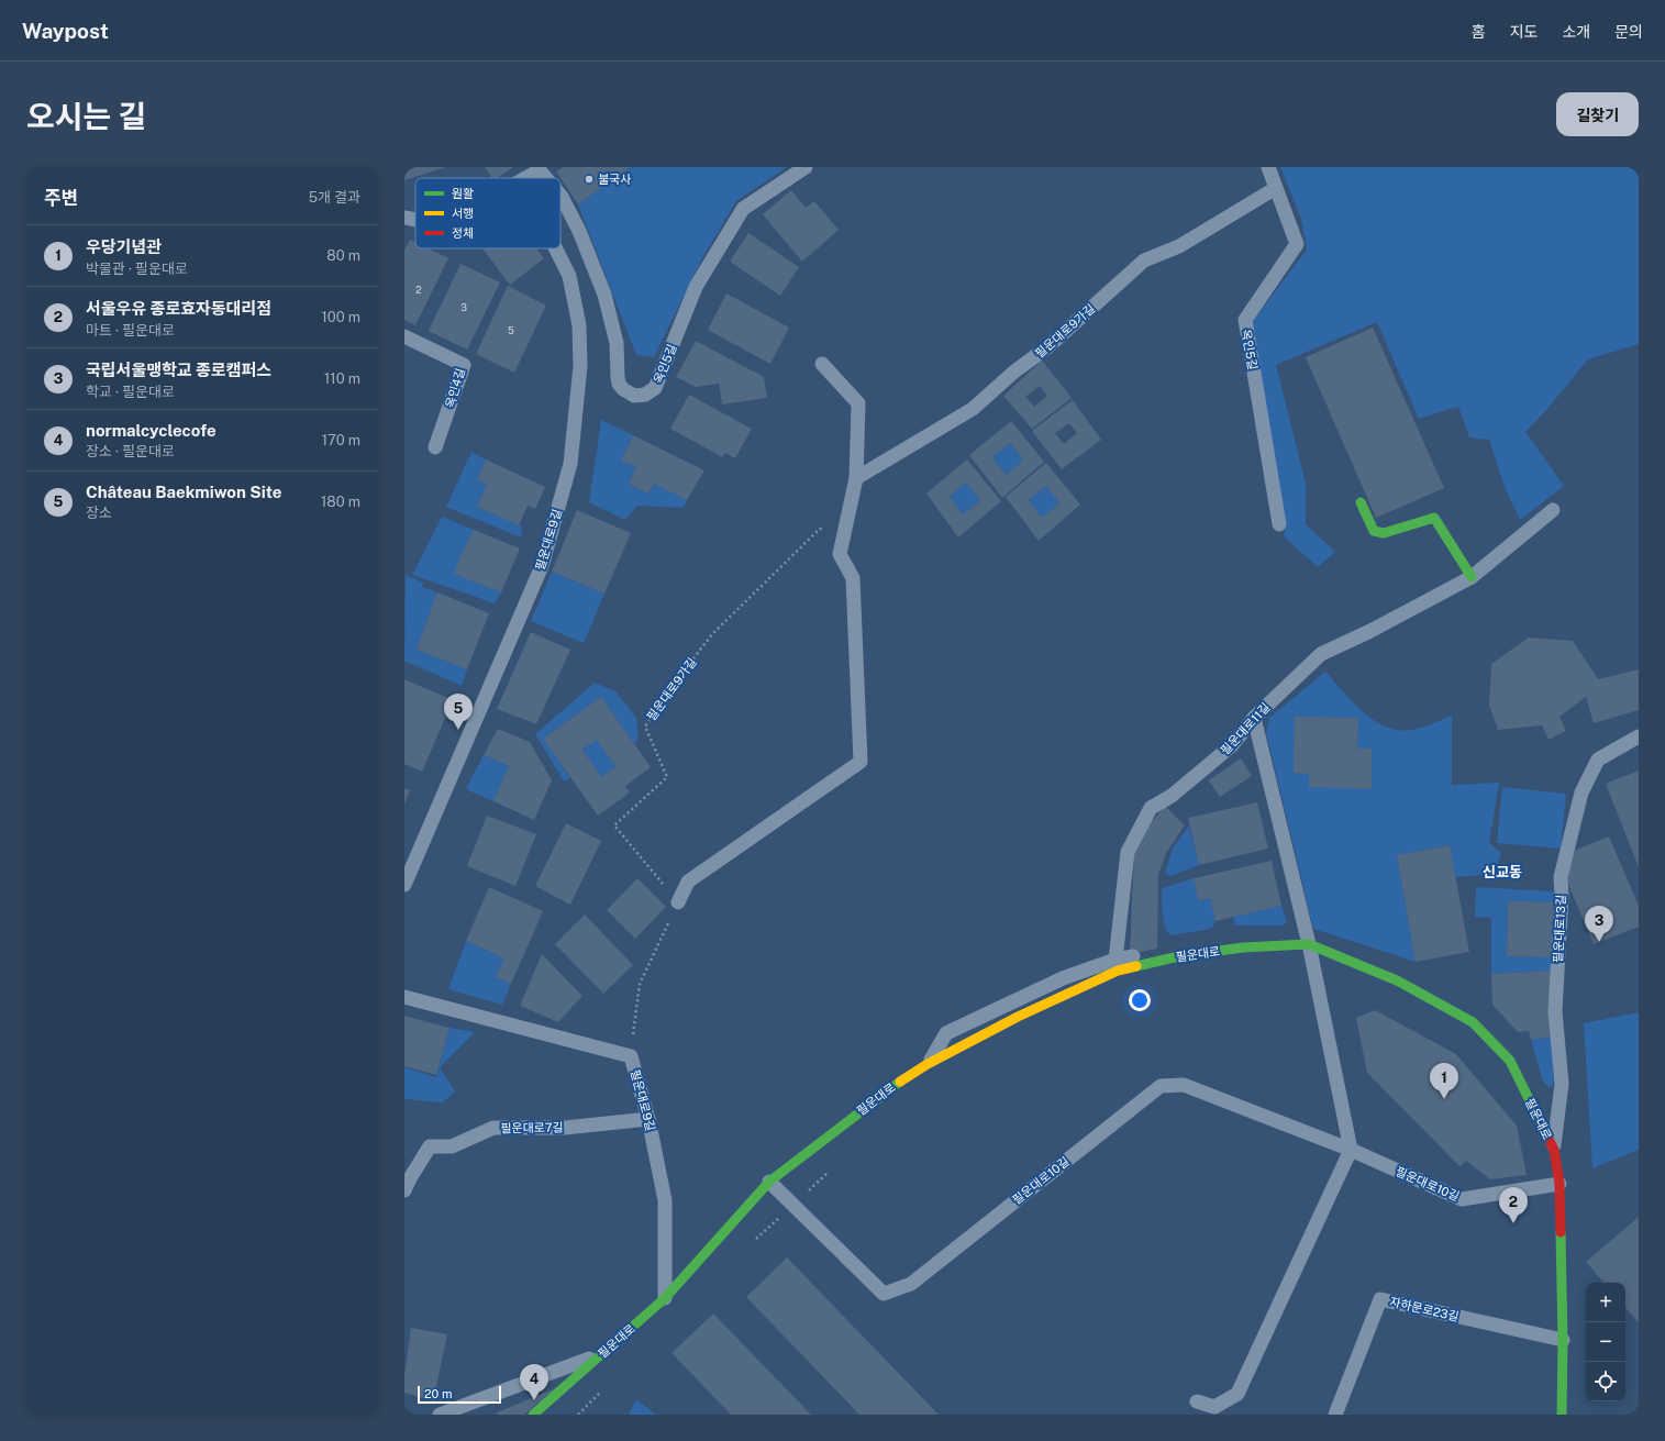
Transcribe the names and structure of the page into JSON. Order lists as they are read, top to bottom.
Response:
{
  "streets": {
    "street": ["필운대로"],
    "lane": [
      "필운대로9가길",
      "옥인5길",
      "옥인4길",
      "필운대로9길",
      "필운대로11길",
      "필운대로13길",
      "필운대로7길",
      "필운대로10길",
      "자하문로23길"
    ]
  },
  "crossings": [
    ["필운대로9가길", "옥인5길"],
    ["필운대로9길", "필운대로"],
    ["필운대로9길", "필운대로7길"],
    ["필운대로13길", "필운대로"],
    ["필운대로", "필운대로10길"],
    ["필운대로", "자하문로23길"]
  ],
  "districts": ["신교동"],
  "places": ["불국사"],
  "house_numbers": ["2", "3", "5"],
  "legend": ["원활", "서행", "정체"],
  "scale_bar": "20 m",
  "page": {
    "header": "Waypost",
    "nav": [
      "홈",
      "지도",
      "소개",
      "문의"
    ],
    "title": "오시는 길",
    "buttons": "길찾기",
    "heading": ["주변", "5개 결과"],
    "list": [
      {
        "mark": "1",
        "name": "우당기념관",
        "note": "박물관 · 필운대로",
        "value": "80 m"
      },
      {
        "mark": "2",
        "name": "서울우유 종로효자동대리점",
        "note": "마트 · 필운대로",
        "value": "100 m"
      },
      {
        "mark": "3",
        "name": "국립서울맹학교 종로캠퍼스",
        "note": "학교 · 필운대로",
        "value": "110 m"
      },
      {
        "mark": "4",
        "name": "normalcyclecofe",
        "note": "장소 · 필운대로",
        "value": "170 m"
      },
      {
        "mark": "5",
        "name": "Château Baekmiwon Site",
        "note": "장소",
        "value": "180 m"
      }
    ],
    "pins": [
      "5",
      "3",
      "1",
      "2",
      "4"
    ],
    "map_buttons": ["+", "−"],
    "scale": "20 m"
  }
}
